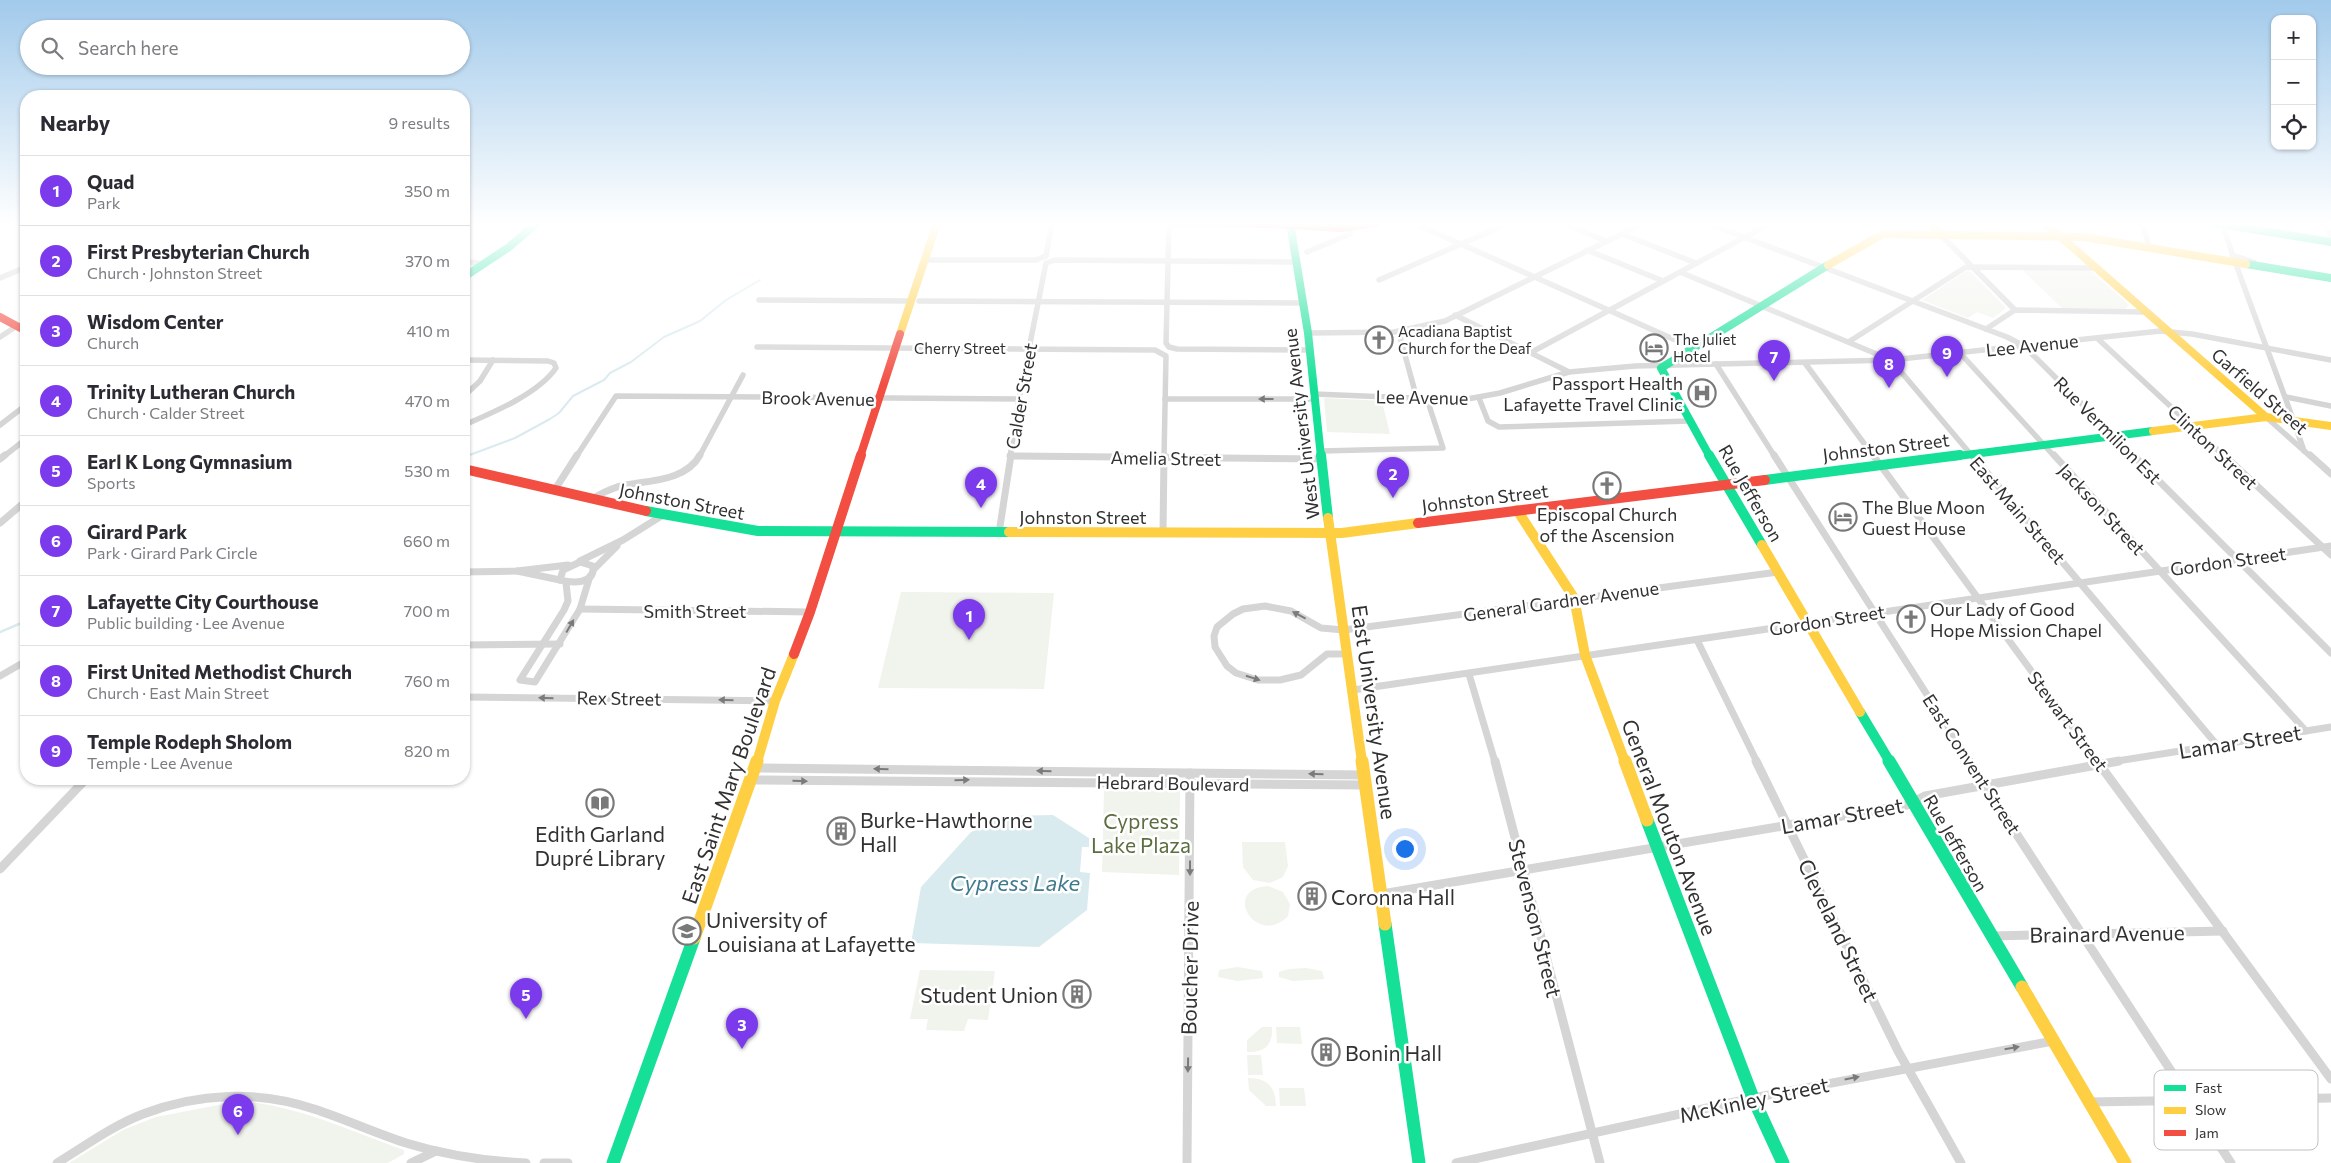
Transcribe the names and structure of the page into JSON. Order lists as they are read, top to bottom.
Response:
{
  "streets": {
    "street": [
      "Lee Avenue",
      "Cherry Street",
      "Garfield Street",
      "Calder Street",
      "Brook Avenue",
      "West University Avenue",
      "Rue Vermilion Est",
      "Johnston Street",
      "Clinton Street",
      "Amelia Street",
      "Rue Jefferson",
      "Jackson Street",
      "East Main Street",
      "Gordon Street",
      "General Gardner Avenue",
      "Smith Street",
      "Rex Street",
      "East University Avenue",
      "Stewart Street",
      "Lamar Street",
      "East Convent Street",
      "Hebrard Boulevard",
      "East Saint Mary Boulevard",
      "General Mouton Avenue",
      "Stevenson Street",
      "Cleveland Street",
      "Brainard Avenue",
      "Boucher Drive",
      "McKinley Street"
    ]
  },
  "crossings": [
    ["Lee Avenue", "Cherry Street"],
    ["Lee Avenue", "Garfield Street"],
    ["Lee Avenue", "West University Avenue"],
    ["Lee Avenue", "Rue Vermilion Est"],
    ["Lee Avenue", "Clinton Street"],
    ["Lee Avenue", "Amelia Street"],
    ["Lee Avenue", "Rue Jefferson"],
    ["Lee Avenue", "Jackson Street"],
    ["Lee Avenue", "East Main Street"],
    ["Lee Avenue", "Stewart Street"],
    ["Lee Avenue", "East Convent Street"],
    ["Cherry Street", "Calder Street"],
    ["Cherry Street", "East Saint Mary Boulevard"],
    ["Garfield Street", "Johnston Street"],
    ["Calder Street", "Brook Avenue"],
    ["Calder Street", "Johnston Street"],
    ["Calder Street", "Amelia Street"],
    ["Brook Avenue", "Johnston Street"],
    ["Brook Avenue", "East Saint Mary Boulevard"],
    ["West University Avenue", "Johnston Street"],
    ["West University Avenue", "Amelia Street"],
    ["West University Avenue", "East University Avenue"],
    ["Rue Vermilion Est", "Johnston Street"],
    ["Rue Vermilion Est", "Gordon Street"],
    ["Johnston Street", "Clinton Street"],
    ["Johnston Street", "Rue Jefferson"],
    ["Johnston Street", "Jackson Street"],
    ["Johnston Street", "East Main Street"],
    ["Johnston Street", "East University Avenue"],
    ["Johnston Street", "Stewart Street"],
    ["Johnston Street", "East Convent Street"],
    ["Johnston Street", "East Saint Mary Boulevard"],
    ["Johnston Street", "General Mouton Avenue"],
    ["Clinton Street", "Gordon Street"],
    ["Rue Jefferson", "Gordon Street"],
    ["Rue Jefferson", "General Gardner Avenue"],
    ["Rue Jefferson", "Lamar Street"],
    ["Rue Jefferson", "Brainard Avenue"],
    ["Rue Jefferson", "McKinley Street"],
    ["Jackson Street", "Gordon Street"],
    ["Jackson Street", "Lamar Street"],
    ["East Main Street", "Gordon Street"],
    ["East Main Street", "Lamar Street"],
    ["Gordon Street", "East University Avenue"],
    ["Gordon Street", "Stewart Street"],
    ["Gordon Street", "East Convent Street"],
    ["Gordon Street", "General Mouton Avenue"],
    ["Gordon Street", "Stevenson Street"],
    ["Gordon Street", "Cleveland Street"],
    ["General Gardner Avenue", "East University Avenue"],
    ["General Gardner Avenue", "General Mouton Avenue"],
    ["Smith Street", "East Saint Mary Boulevard"],
    ["Rex Street", "East Saint Mary Boulevard"],
    ["East University Avenue", "Lamar Street"],
    ["East University Avenue", "Hebrard Boulevard"],
    ["Stewart Street", "Lamar Street"],
    ["Stewart Street", "Brainard Avenue"],
    ["Lamar Street", "East Convent Street"],
    ["Lamar Street", "General Mouton Avenue"],
    ["Lamar Street", "Stevenson Street"],
    ["Lamar Street", "Cleveland Street"],
    ["East Convent Street", "Brainard Avenue"],
    ["Hebrard Boulevard", "East Saint Mary Boulevard"],
    ["Hebrard Boulevard", "Boucher Drive"],
    ["General Mouton Avenue", "McKinley Street"],
    ["Stevenson Street", "McKinley Street"],
    ["Cleveland Street", "McKinley Street"]
  ],
  "one_way": ["Rex Street", "Boucher Drive", "McKinley Street"],
  "water": ["Cypress Lake"],
  "parks": ["Cypress Lake Plaza"],
  "places": {
    "church": ["Acadiana Baptist Church for the Deaf", "Episcopal Church of the Ascension", "Our Lady of Good Hope Mission Chapel"],
    "hotel": ["The Juliet Hotel", "The Blue Moon Guest House"],
    "hospital": ["Passport Health Lafayette Travel Clinic"],
    "library": ["Edith Garland Dupré Library"],
    "building": [
      "Burke-Hawthorne Hall",
      "Coronna Hall",
      "Student Union",
      "Bonin Hall"
    ],
    "school or university": ["University of Louisiana at Lafayette"]
  },
  "legend": ["Fast", "Slow", "Jam"],
  "page": {
    "map_buttons": ["+", "−"],
    "search": "Search here",
    "heading": ["Nearby", "9 results"],
    "list": [
      {
        "mark": "1",
        "name": "Quad",
        "note": "Park",
        "value": "350 m"
      },
      {
        "mark": "2",
        "name": "First Presbyterian Church",
        "note": "Church · Johnston Street",
        "value": "370 m"
      },
      {
        "mark": "3",
        "name": "Wisdom Center",
        "note": "Church",
        "value": "410 m"
      },
      {
        "mark": "4",
        "name": "Trinity Lutheran Church",
        "note": "Church · Calder Street",
        "value": "470 m"
      },
      {
        "mark": "5",
        "name": "Earl K Long Gymnasium",
        "note": "Sports",
        "value": "530 m"
      },
      {
        "mark": "6",
        "name": "Girard Park",
        "note": "Park · Girard Park Circle",
        "value": "660 m"
      },
      {
        "mark": "7",
        "name": "Lafayette City Courthouse",
        "note": "Public building · Lee Avenue",
        "value": "700 m"
      },
      {
        "mark": "8",
        "name": "First United Methodist Church",
        "note": "Church · East Main Street",
        "value": "760 m"
      },
      {
        "mark": "9",
        "name": "Temple Rodeph Sholom",
        "note": "Temple · Lee Avenue",
        "value": "820 m"
      }
    ],
    "pins": [
      "9",
      "7",
      "8",
      "2",
      "4",
      "1",
      "5",
      "3",
      "6"
    ]
  }
}
